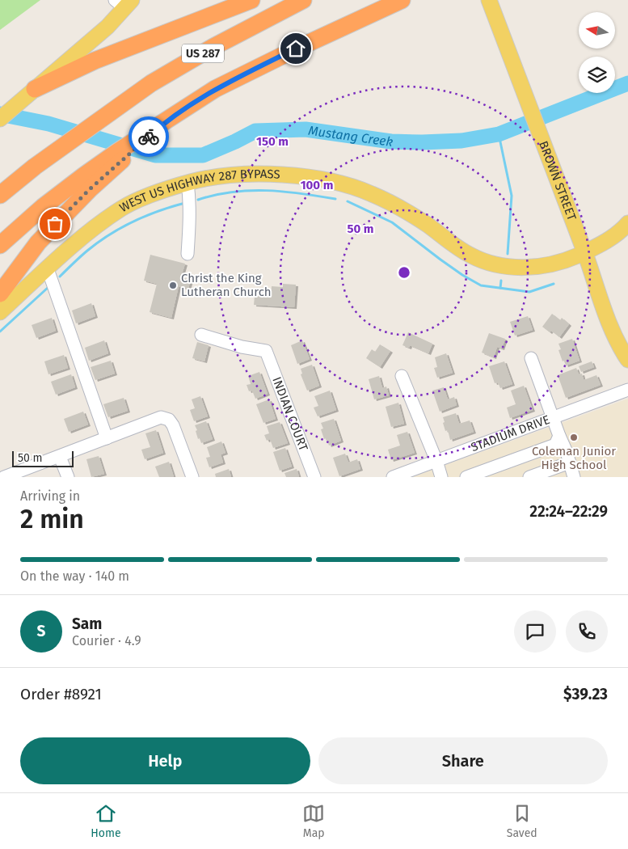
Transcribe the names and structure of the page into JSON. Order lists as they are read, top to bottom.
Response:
{
  "streets": {
    "highway": ["US 287"],
    "main road": ["BROWN STREET", "WEST US HIGHWAY 287 BYPASS"],
    "street": ["INDIAN COURT", "STADIUM DRIVE"]
  },
  "crossings": [
    ["BROWN STREET", "WEST US HIGHWAY 287 BYPASS"]
  ],
  "water": ["Mustang Creek"],
  "places": ["Christ the King Lutheran Church", "Coleman Junior High School"],
  "scale_bar": "50 m",
  "north": "left",
  "page": {
    "scale": "50 m",
    "heading": ["2 min", "Arriving in", "22:24–22:29"],
    "panel": [
      "Sam",
      "Courier · 4.9",
      "Order #8921",
      "$39.23"
    ],
    "bar": "On the way · 140 m",
    "round": "S",
    "buttons": ["Help", "Share"],
    "tabs": ["Home", "Map", "Saved"]
  },
  "rings": ["150 m", "100 m", "50 m"]
}
